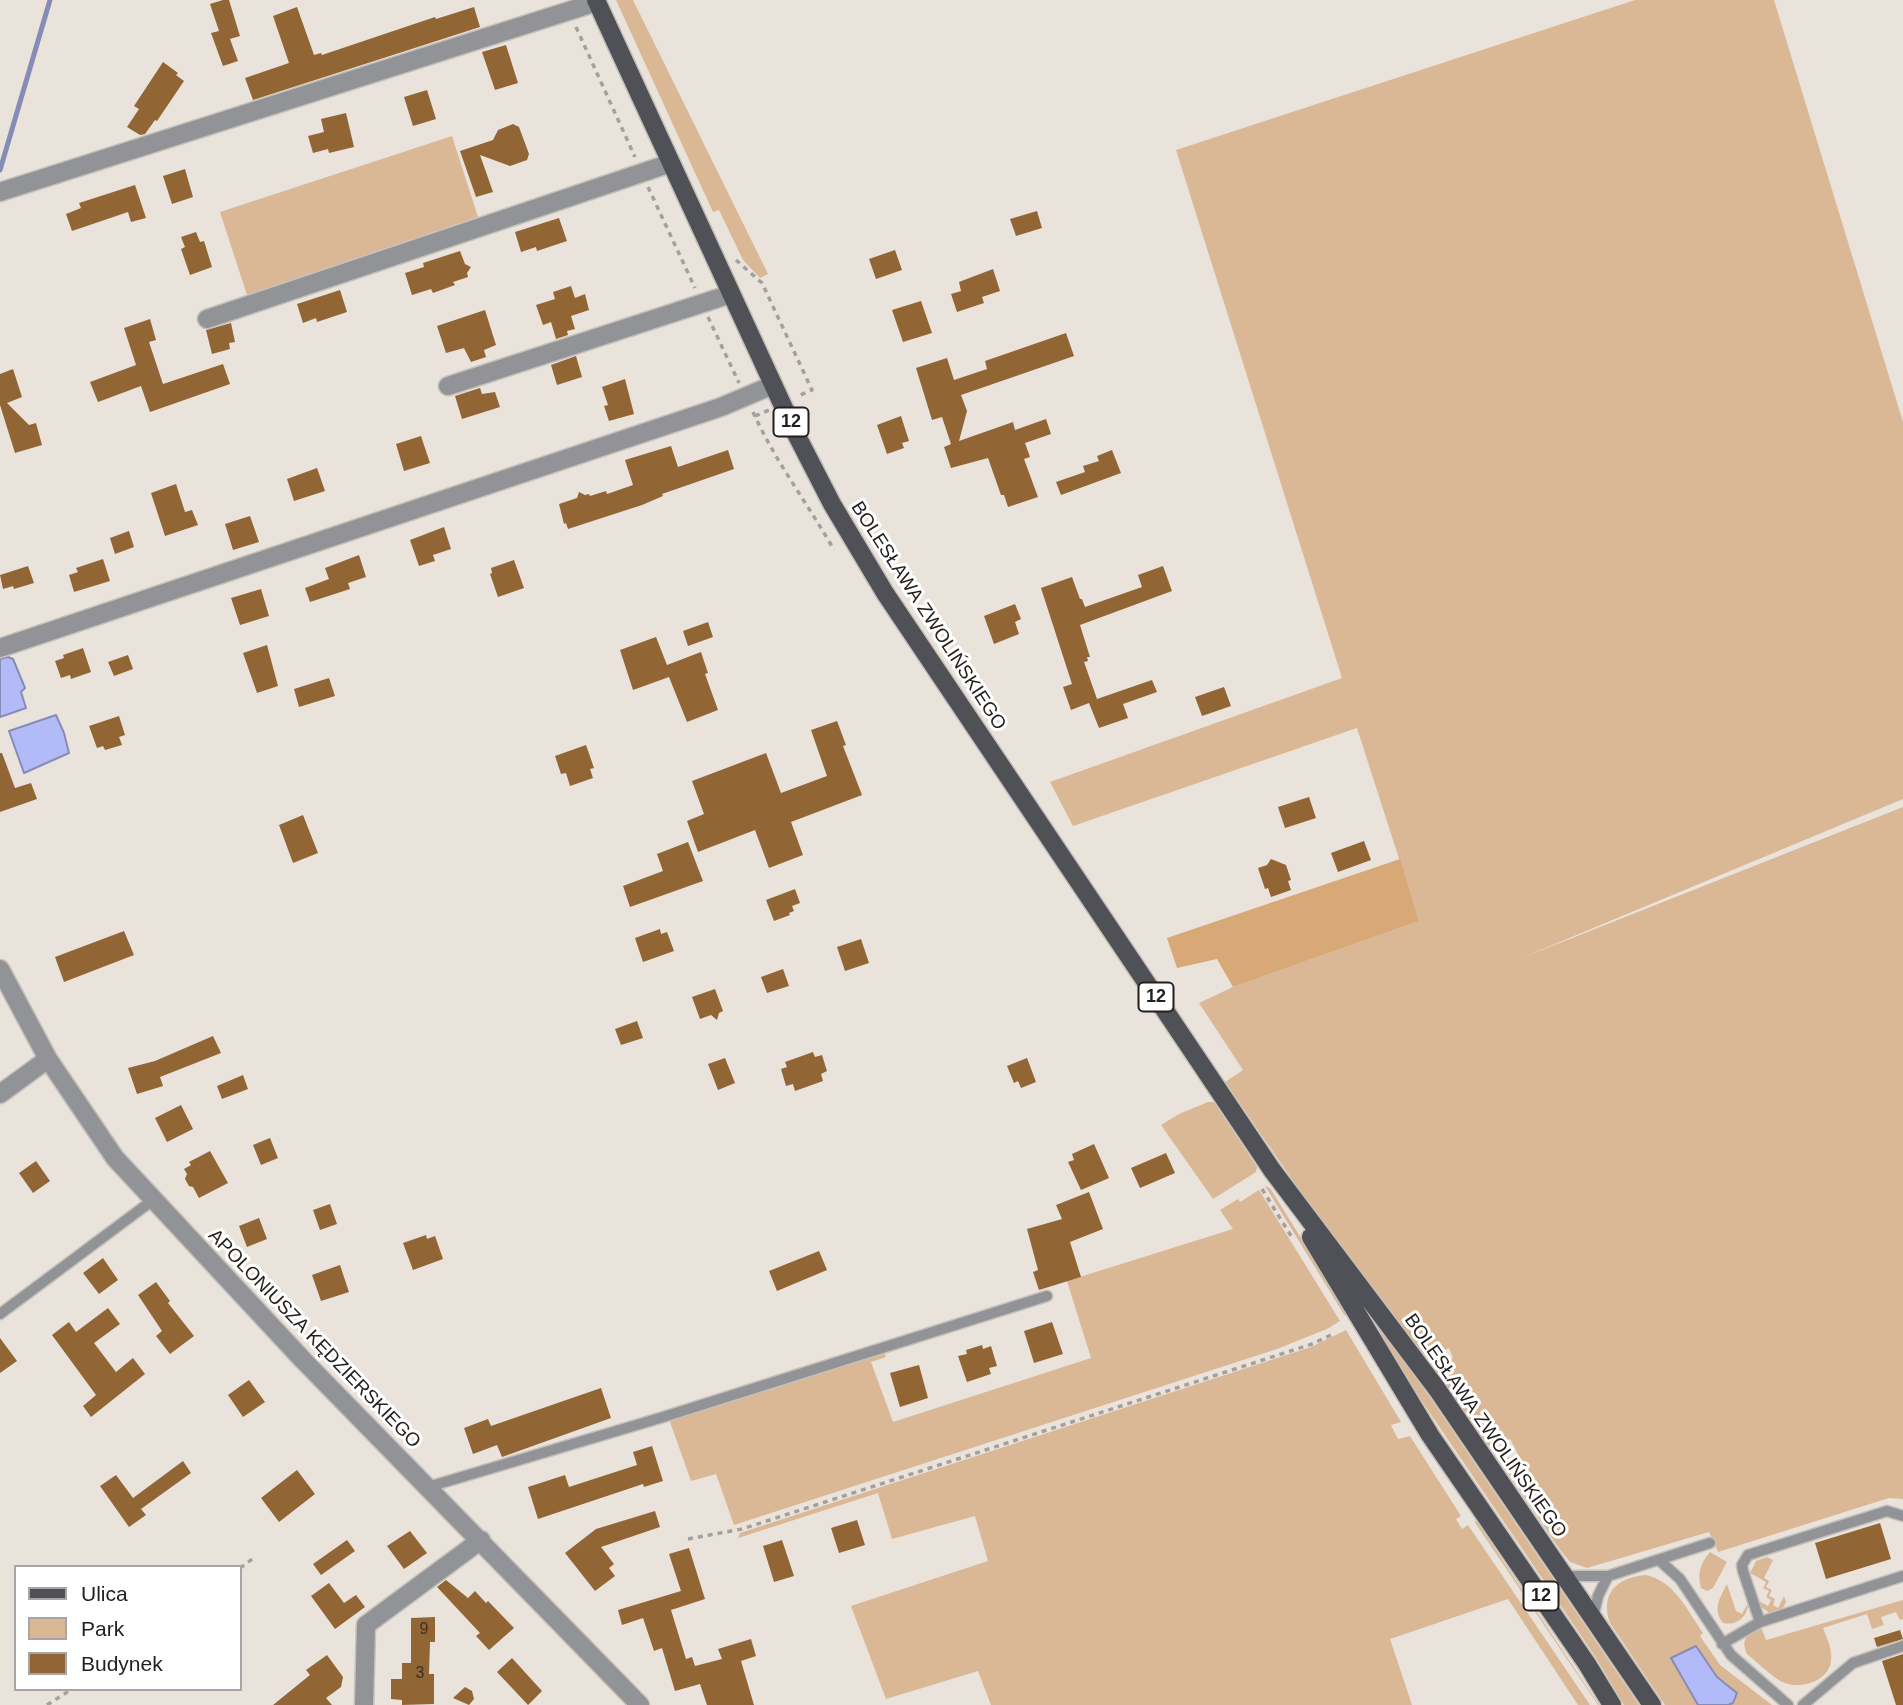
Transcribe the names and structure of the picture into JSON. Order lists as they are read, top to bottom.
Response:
{
  "streets": {
    "main road": ["12", "BOLESŁAWA ZWOLIŃSKIEGO"],
    "street": ["APOLONIUSZA KĘDZIERSKIEGO"]
  },
  "house_numbers": ["9", "3"],
  "legend": ["Ulica", "Park", "Budynek"]
}
